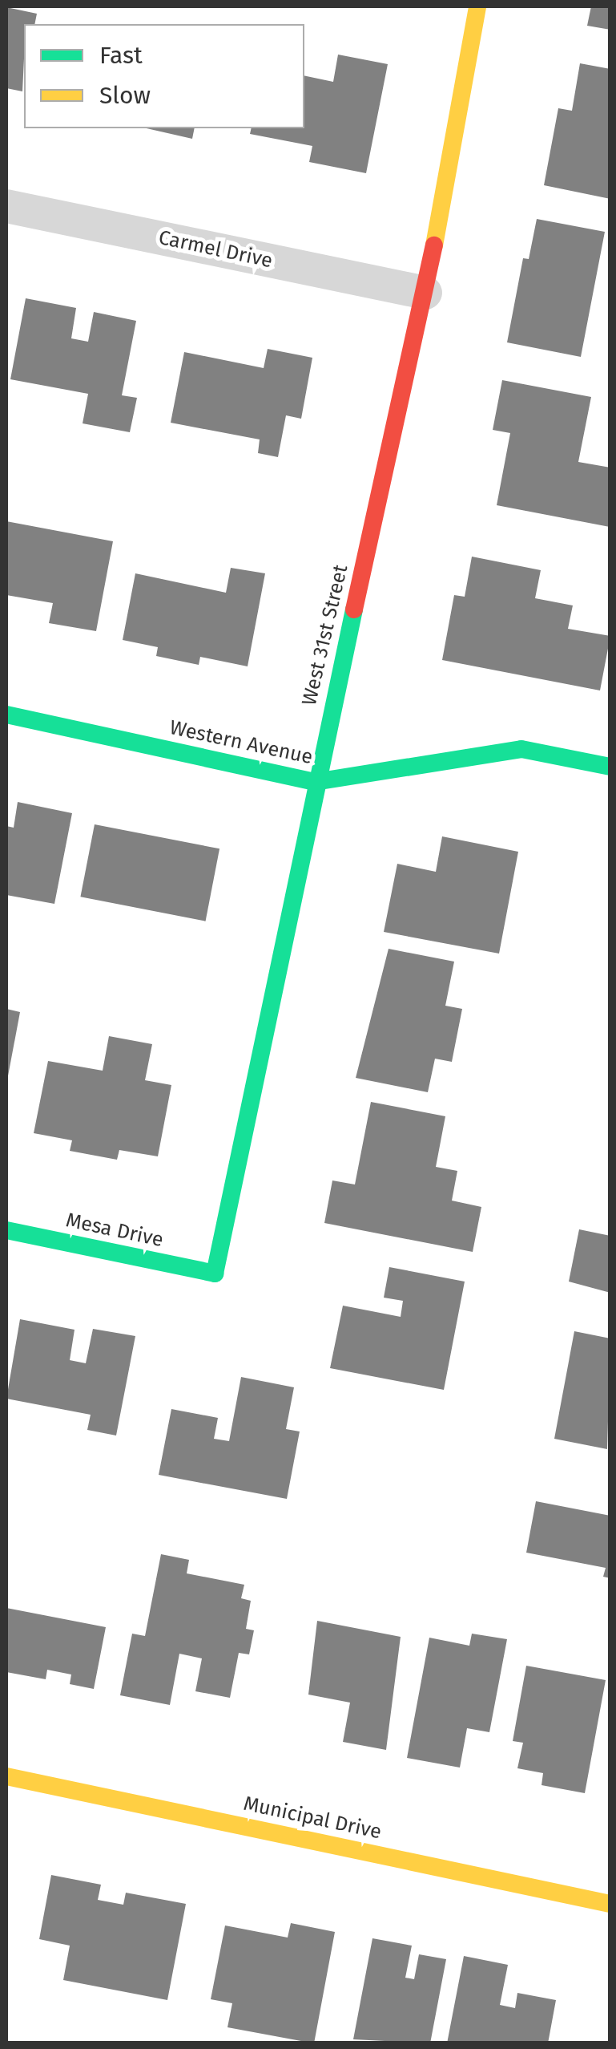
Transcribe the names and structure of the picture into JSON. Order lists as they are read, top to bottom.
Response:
{
  "streets": {
    "street": [
      "Carmel Drive",
      "West 31st Street",
      "Western Avenue",
      "Mesa Drive",
      "Municipal Drive"
    ]
  },
  "crossings": [
    ["Carmel Drive", "West 31st Street"],
    ["West 31st Street", "Western Avenue"],
    ["West 31st Street", "Mesa Drive"]
  ],
  "legend": ["Fast", "Slow"]
}
